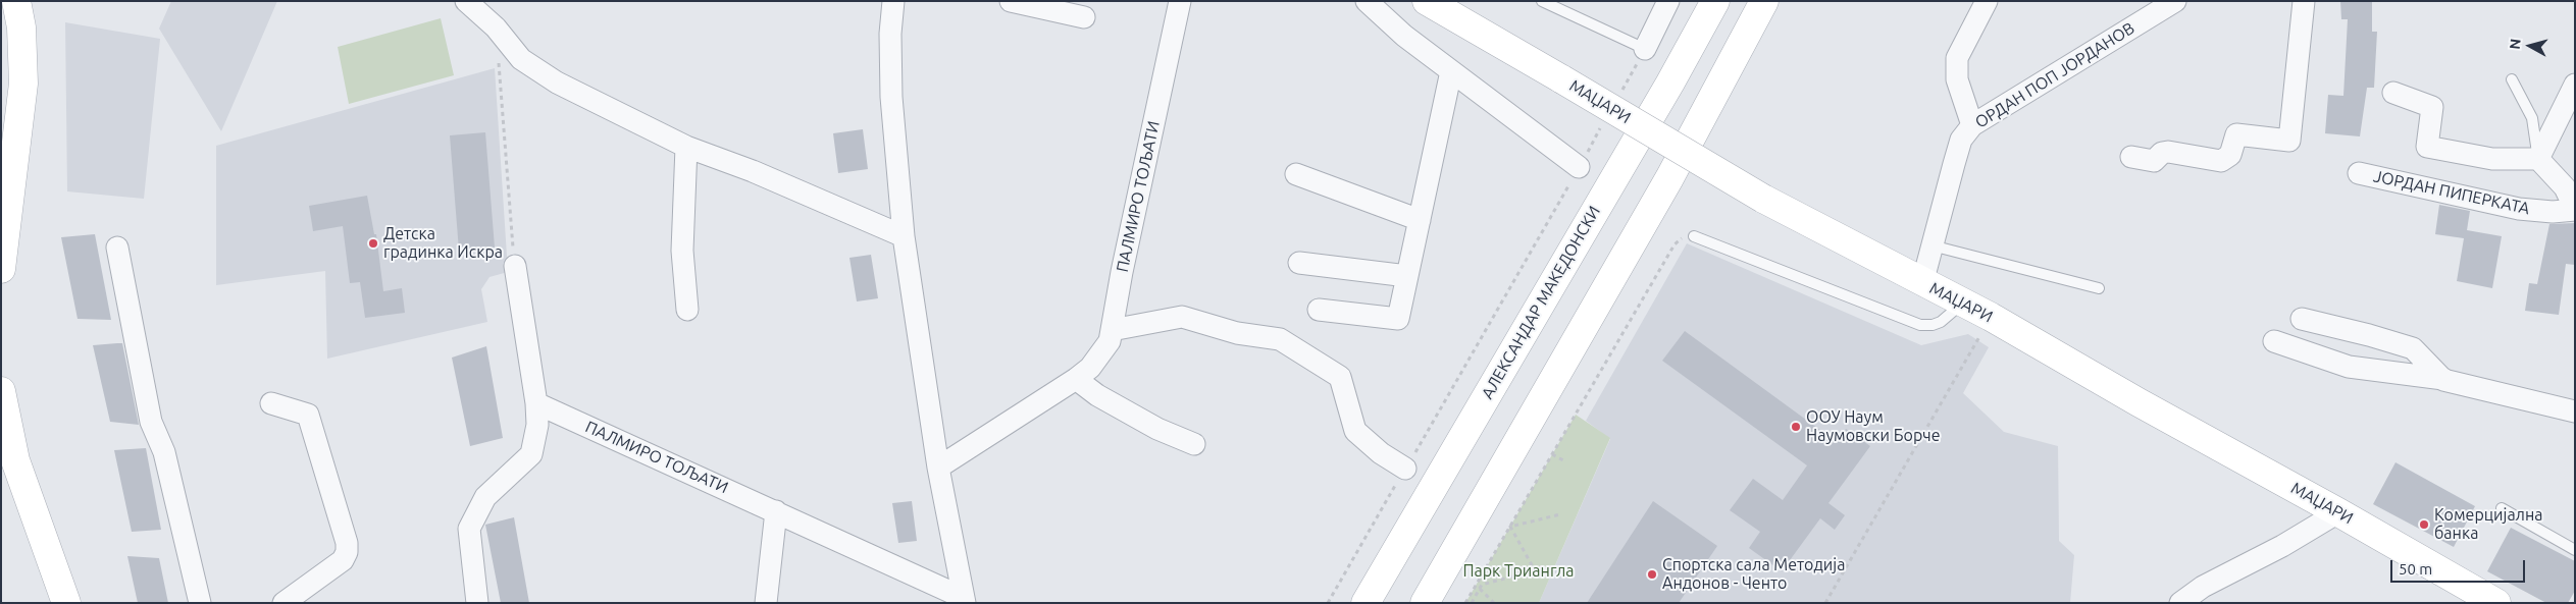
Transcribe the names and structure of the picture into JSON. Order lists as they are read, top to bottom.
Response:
{
  "streets": {
    "street": [
      "ОРДАН ПОП ЈОРДАНОВ",
      "МАЏАРИ",
      "ЈОРДАН ПИПЕРКАТА",
      "ПАЛМИРО ТОЉАТИ",
      "АЛЕКСАНДАР МАКЕДОНСКИ"
    ]
  },
  "crossings": [
    ["ОРДАН ПОП ЈОРДАНОВ", "МАЏАРИ"]
  ],
  "parks": ["Парк Триангла"],
  "places": [
    "Детска градинка Искра",
    "ООУ Наум Наумовски Борче",
    "Комерцијална банка",
    "Спортска сала Методија Андонов - Ченто"
  ],
  "scale_bar": "50 m",
  "north": "left"
}
